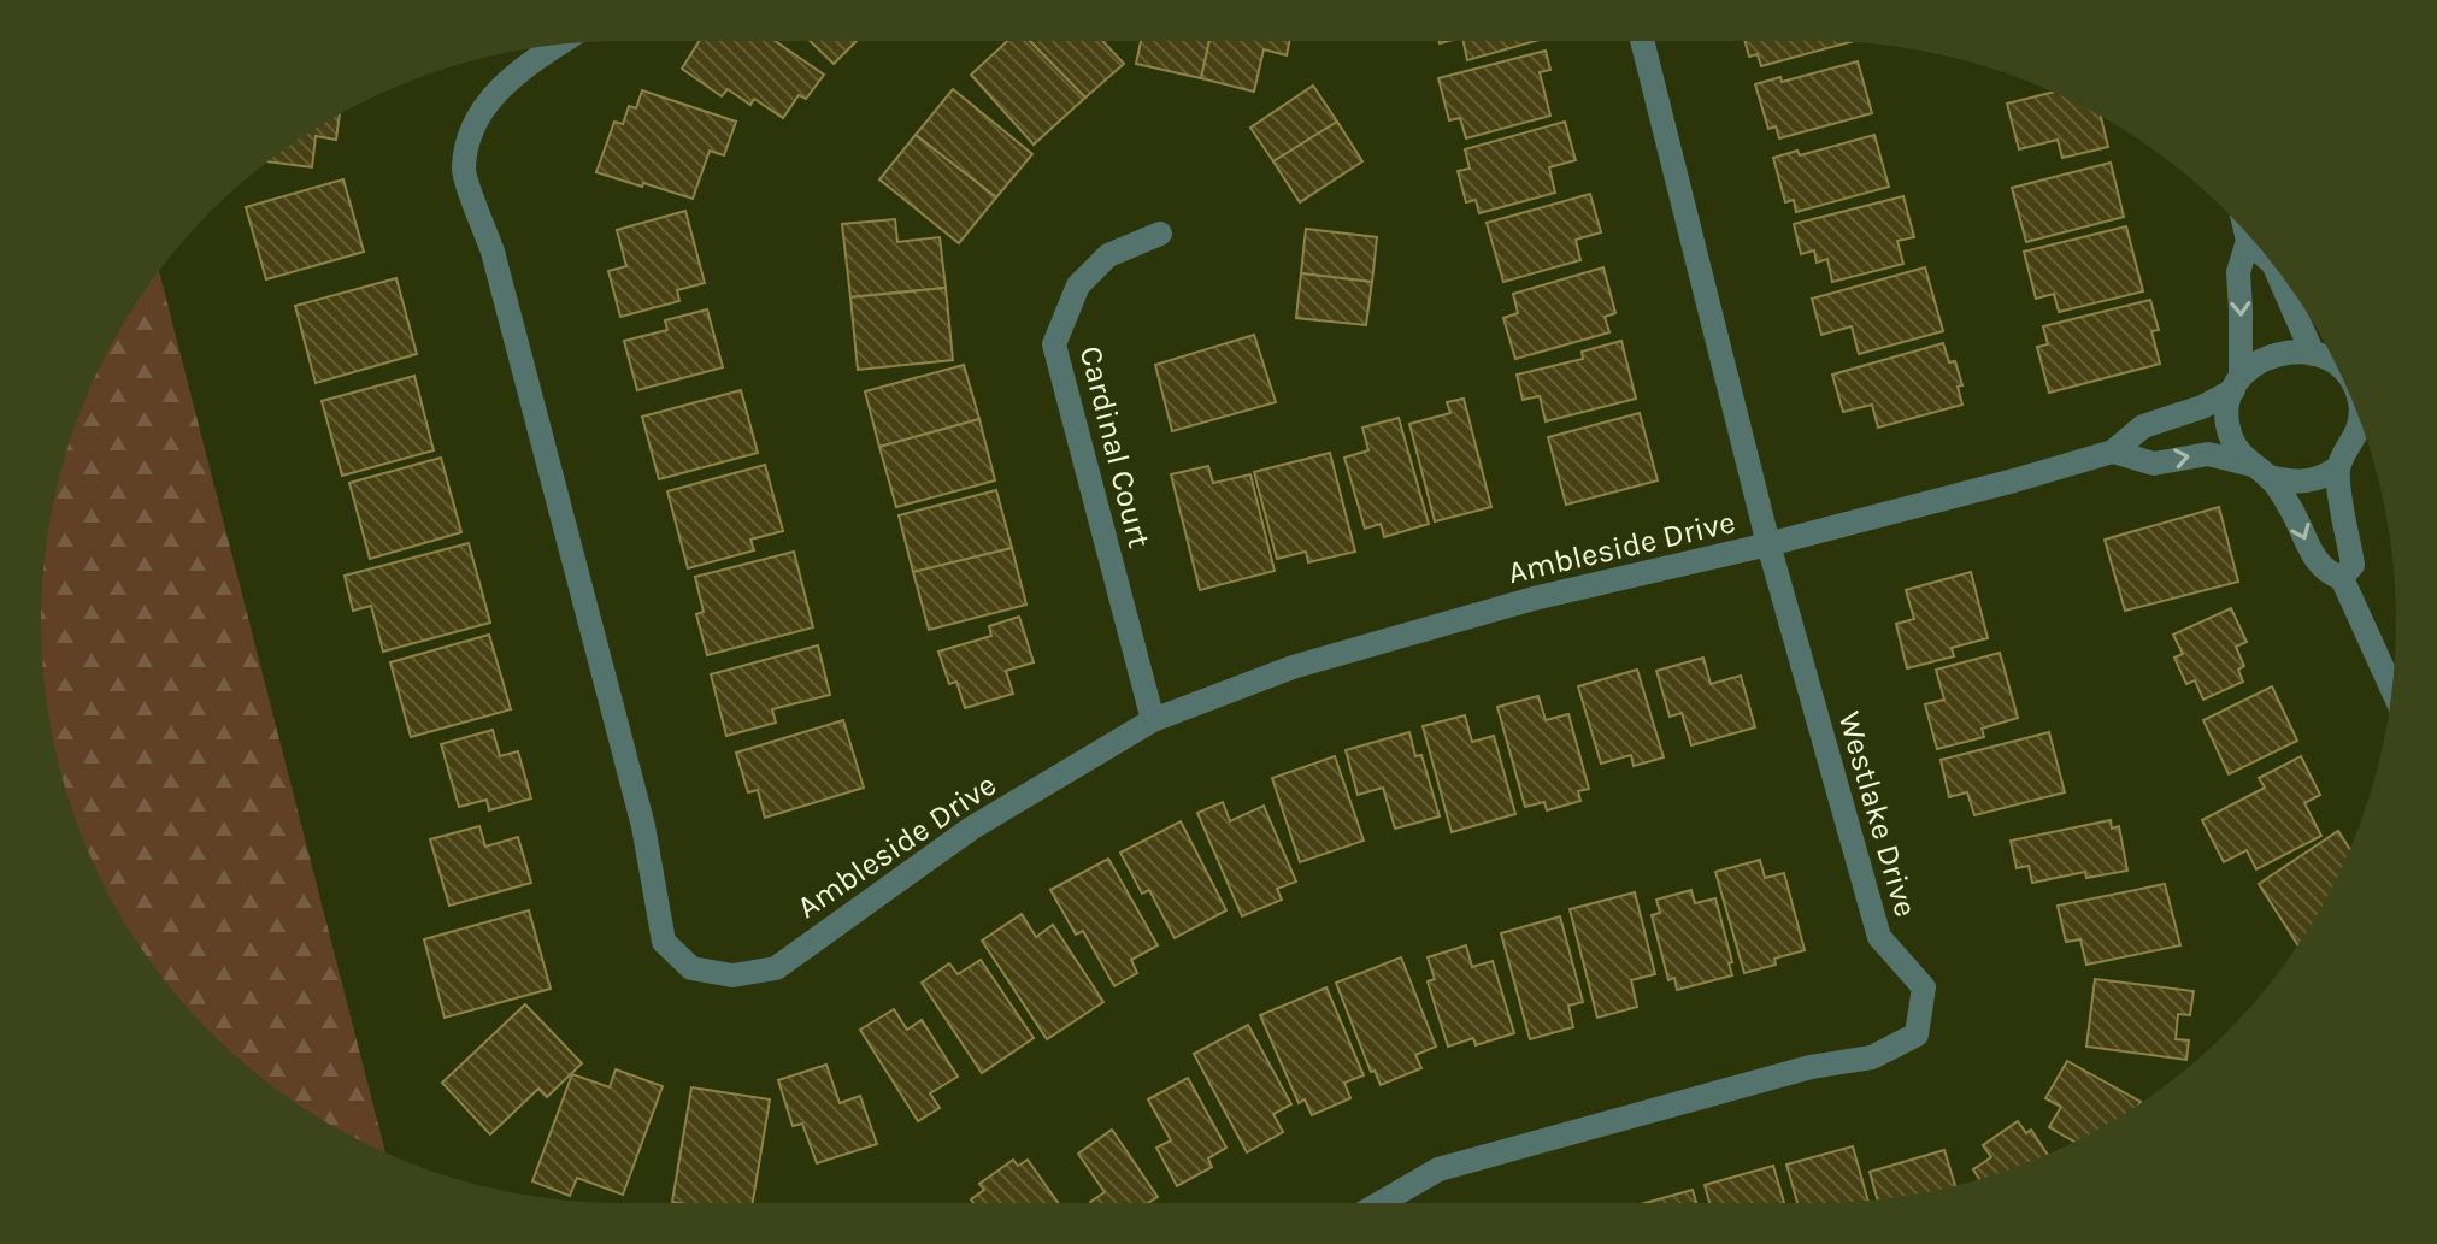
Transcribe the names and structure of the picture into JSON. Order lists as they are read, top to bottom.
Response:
{
  "streets": {
    "street": ["Cardinal Court", "Ambleside Drive", "Westlake Drive"]
  },
  "crossings": [
    ["Cardinal Court", "Ambleside Drive"],
    ["Ambleside Drive", "Westlake Drive"]
  ]
}
